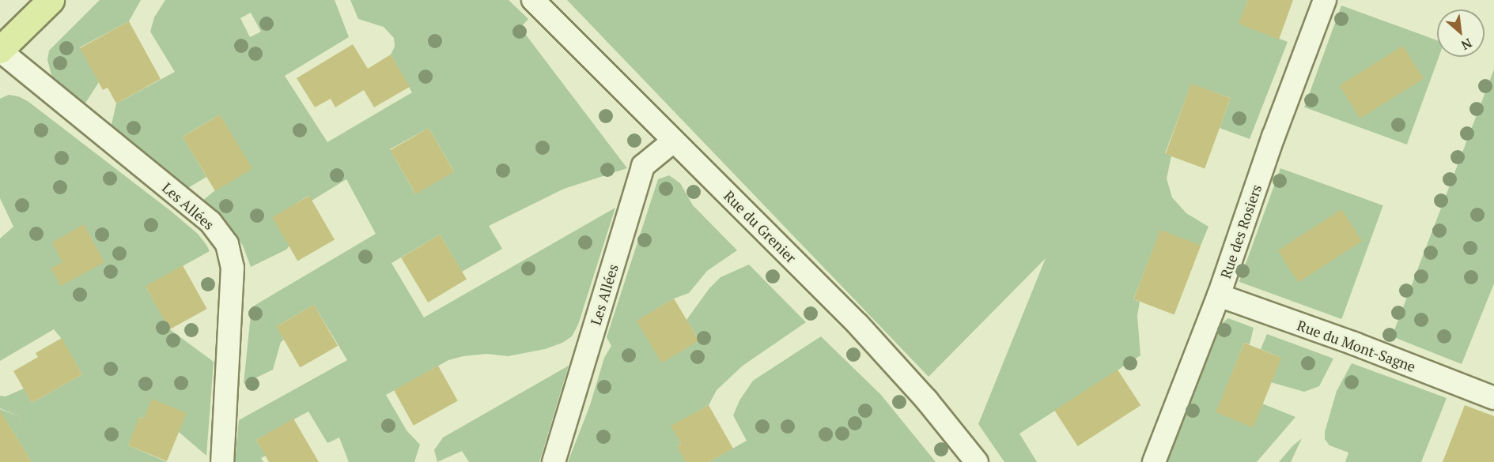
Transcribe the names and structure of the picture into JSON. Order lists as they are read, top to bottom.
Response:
{
  "streets": {
    "street": [
      "Les Allées",
      "Rue du Grenier",
      "Rue des Rosiers",
      "Rue du Mont-Sagne"
    ]
  },
  "crossings": [
    ["Les Allées", "Rue du Grenier"],
    ["Rue des Rosiers", "Rue du Mont-Sagne"]
  ],
  "north": "bottom right"
}
